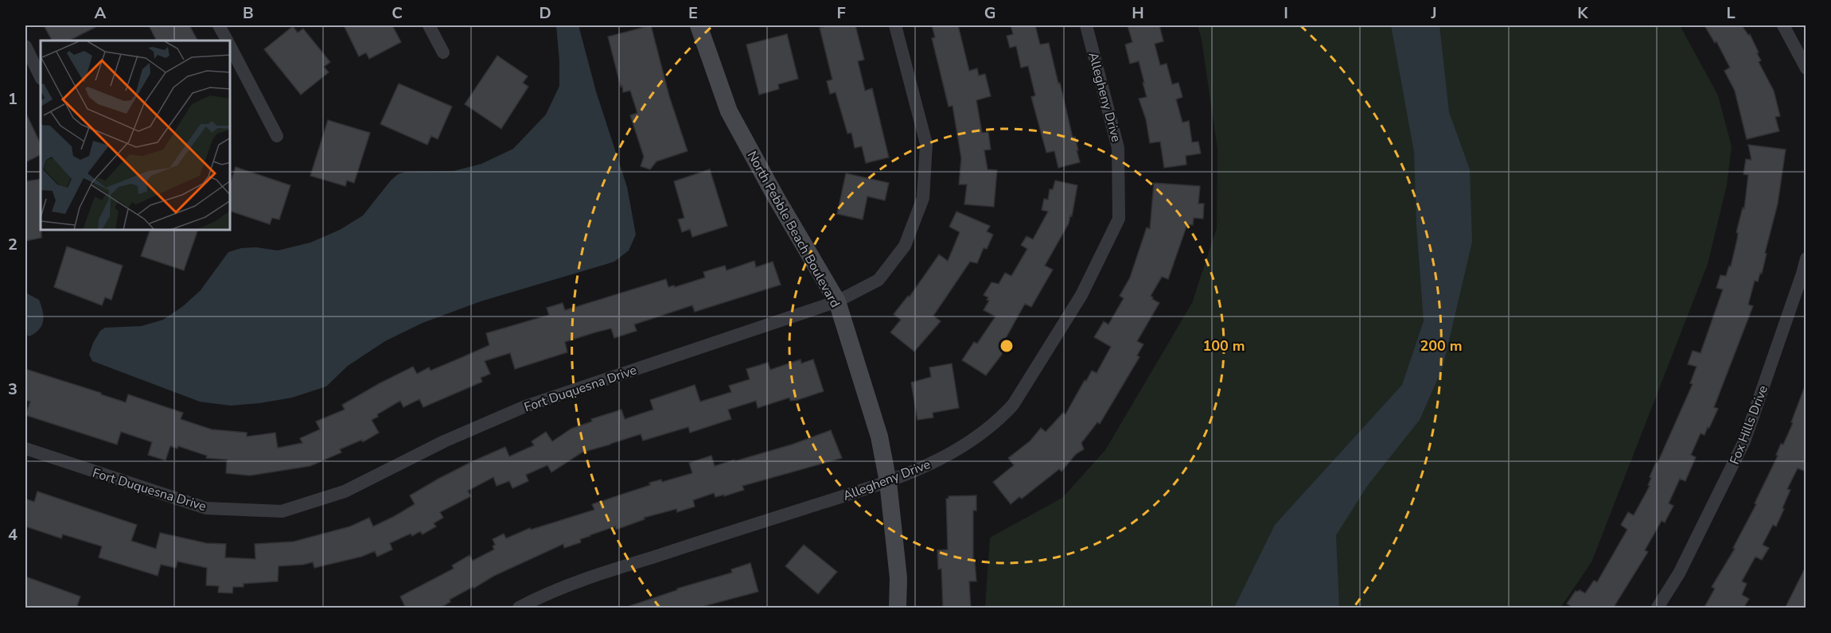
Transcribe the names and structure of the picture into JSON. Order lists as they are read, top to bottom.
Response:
{
  "streets": {
    "street": [
      "Allegheny Drive",
      "North Pebble Beach Boulevard",
      "Fort Duquesna Drive",
      "Fox Hills Drive"
    ]
  },
  "crossings": [
    ["Allegheny Drive", "North Pebble Beach Boulevard"],
    ["North Pebble Beach Boulevard", "Fort Duquesna Drive"]
  ],
  "grid": {
    "columns": [
      "A",
      "B",
      "C",
      "D",
      "E",
      "F",
      "G",
      "H",
      "I",
      "J",
      "K",
      "L"
    ],
    "rows": [
      "1",
      "2",
      "3",
      "4"
    ]
  },
  "rings": ["100 m", "200 m"]
}
